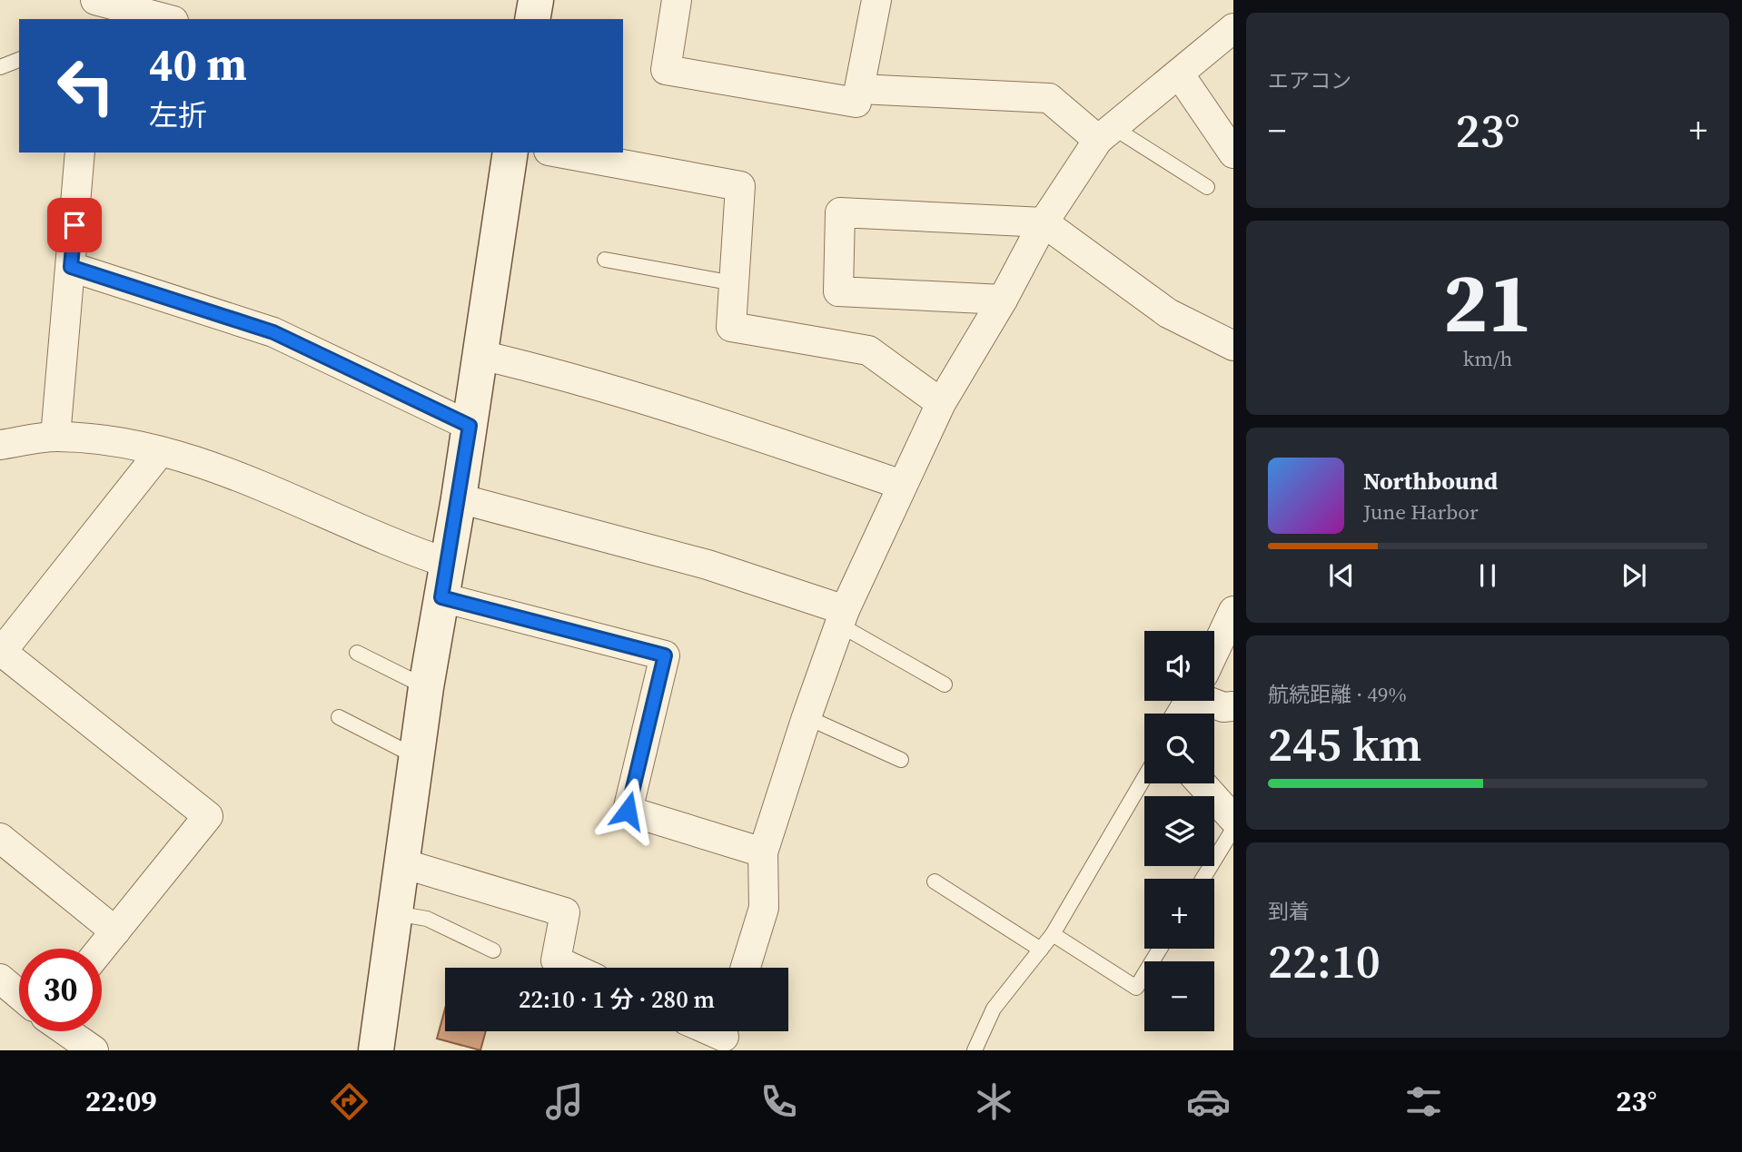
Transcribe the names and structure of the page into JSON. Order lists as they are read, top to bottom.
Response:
{
  "page": {
    "tile": [
      "エアコン",
      ["21", "km/h"],
      ["航続距離 · 49%", "245 km"],
      ["到着", "22:10"]
    ],
    "turn": ["40 m", "左折"],
    "heat": ["−", "23°", "+"],
    "song": ["Northbound", "June Harbor"],
    "map_buttons": ["+", "−"],
    "limit": "30",
    "trip": "22:10 · 1 分 · 280 m",
    "tabs": ["22:09", "23°"]
  }
}
